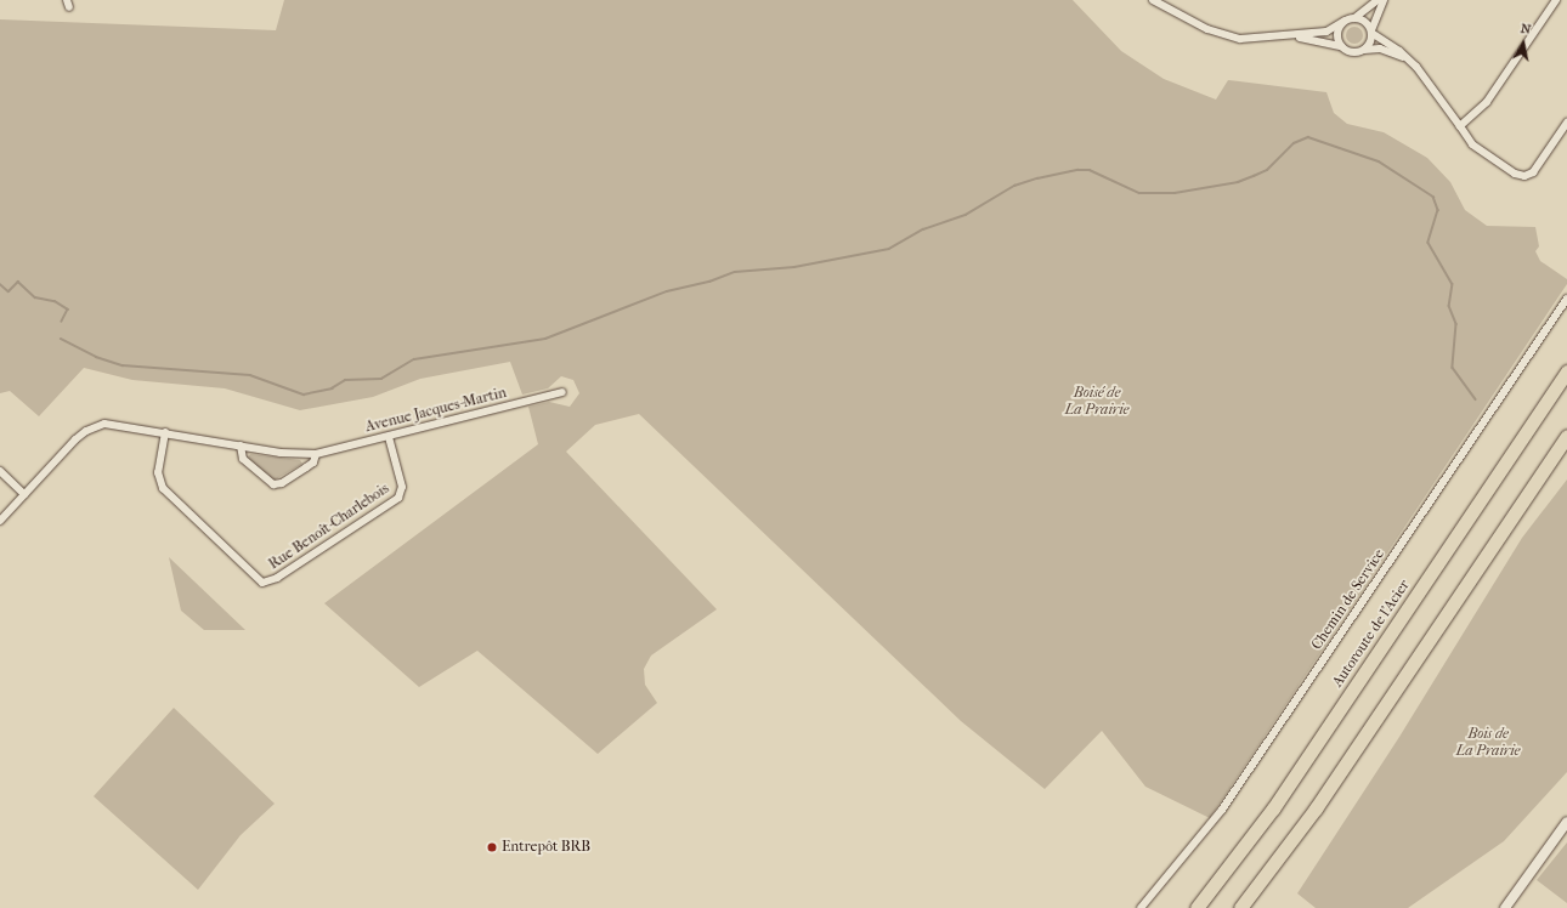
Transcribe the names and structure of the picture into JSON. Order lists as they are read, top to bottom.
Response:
{
  "streets": {
    "highway": ["Autoroute de l'Acier"],
    "street": ["Avenue Jacques-Martin", "Rue Benoît-Charlebois", "Chemin de Service"]
  },
  "crossings": [
    ["Avenue Jacques-Martin", "Rue Benoît-Charlebois"]
  ],
  "parks": ["Boisé de La Prairie", "Bois de La Prairie"],
  "places": ["Entrepôt BRB"],
  "north": "top"
}
